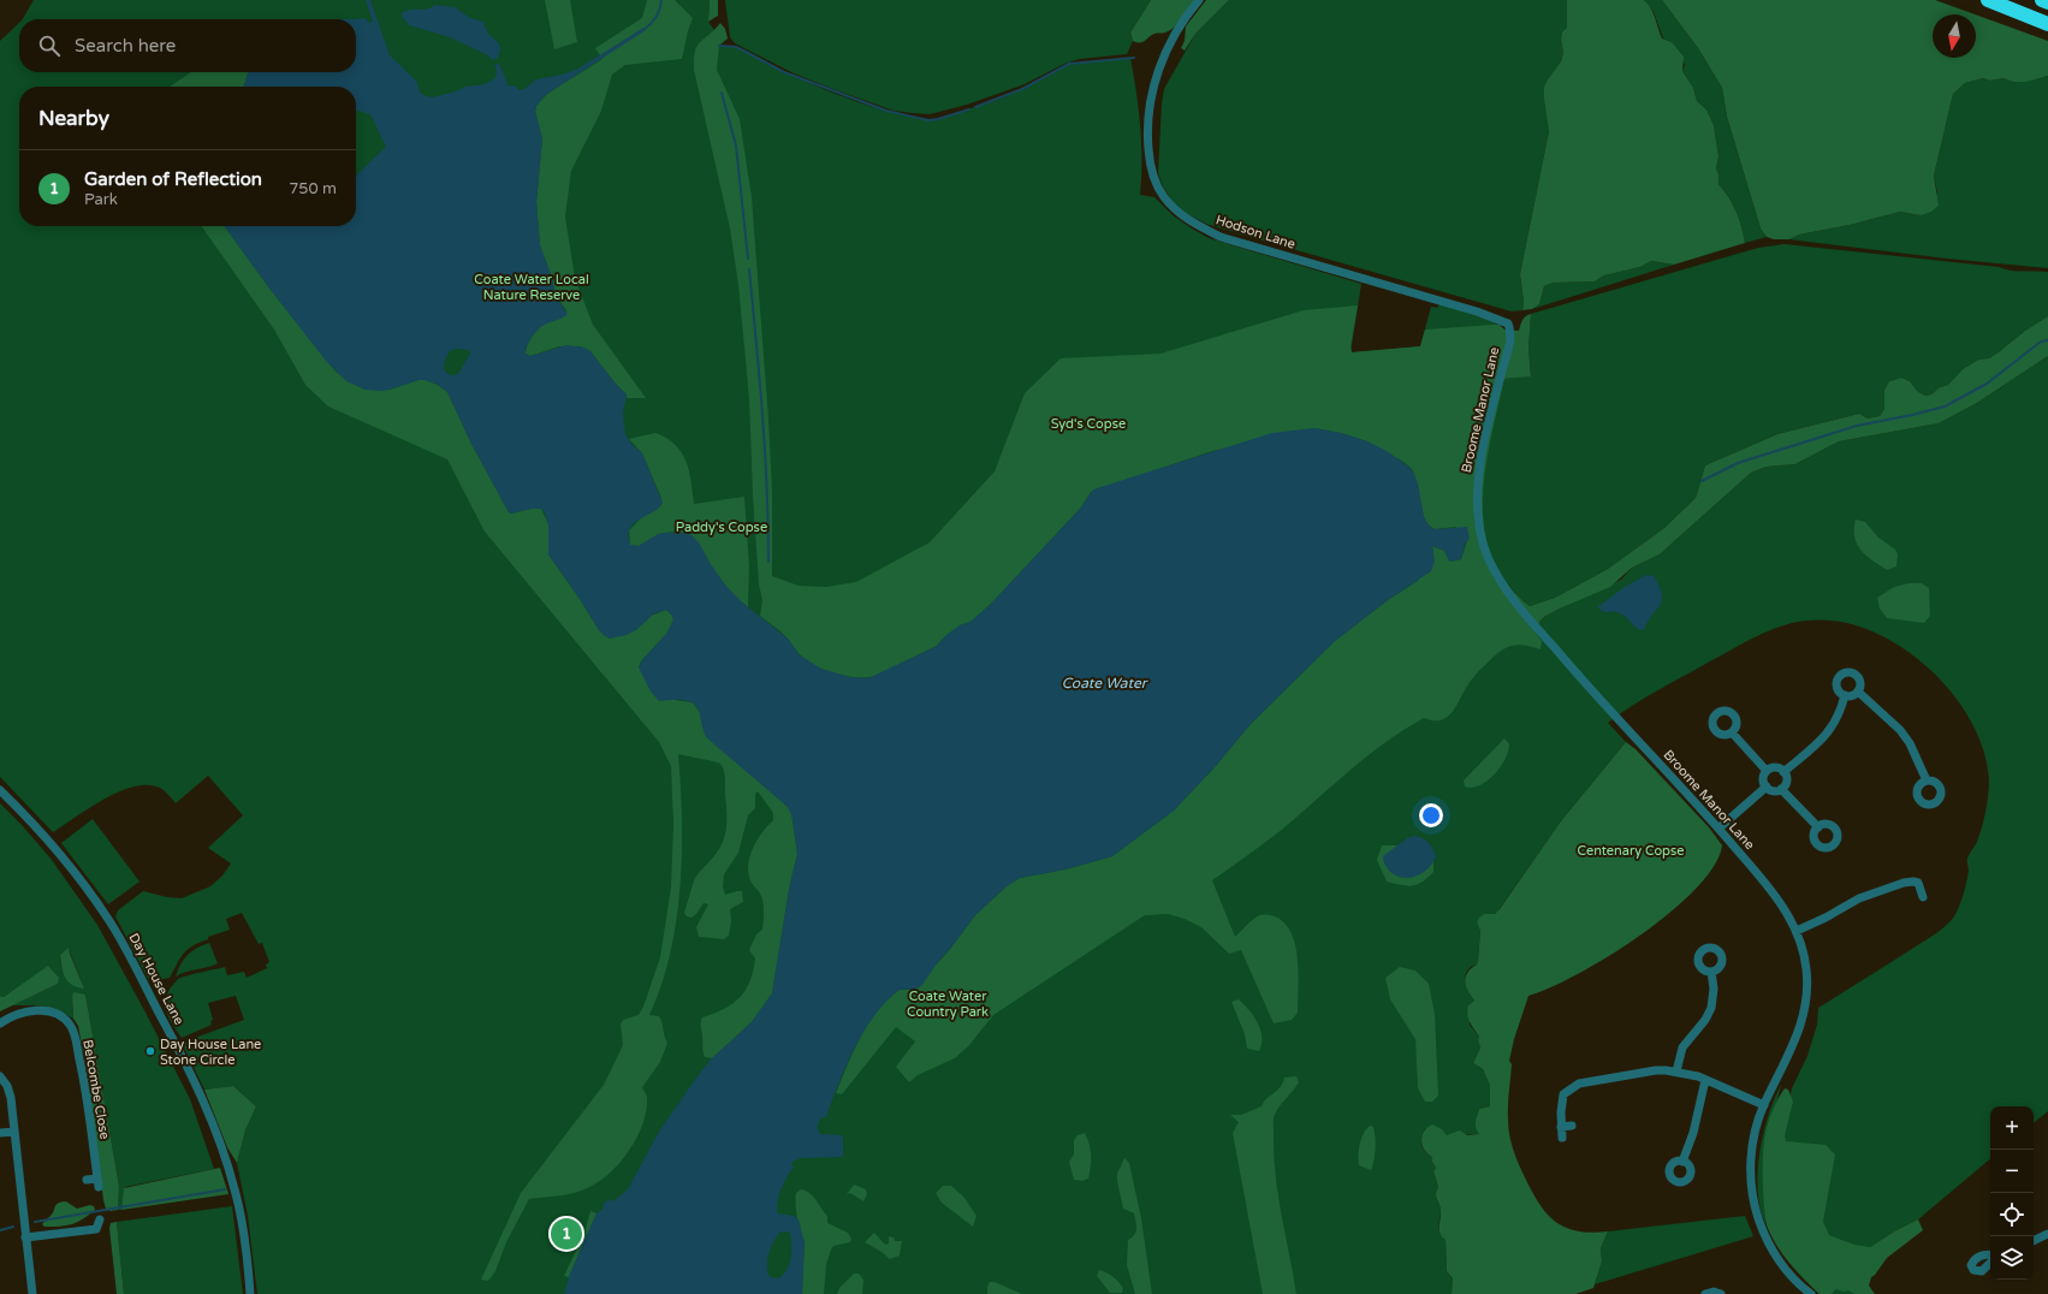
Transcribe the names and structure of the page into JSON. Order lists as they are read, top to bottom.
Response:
{
  "streets": {
    "street": [
      "Hodson Lane",
      "Broome Manor Lane",
      "Day House Lane",
      "Belcombe Close"
    ]
  },
  "crossings": [
    ["Hodson Lane", "Broome Manor Lane"]
  ],
  "water": ["Coate Water"],
  "parks": [
    "Coate Water Local Nature Reserve",
    "Syd's Copse",
    "Paddy's Copse",
    "Centenary Copse",
    "Coate Water Country Park"
  ],
  "places": ["Day House Lane Stone Circle"],
  "north": "bottom",
  "page": {
    "search": "Search here",
    "heading": "Nearby",
    "list": [
      {
        "mark": "1",
        "name": "Garden of Reflection",
        "note": "Park",
        "value": "750 m"
      }
    ],
    "map_buttons": ["+", "−"],
    "pins": "1"
  }
}
